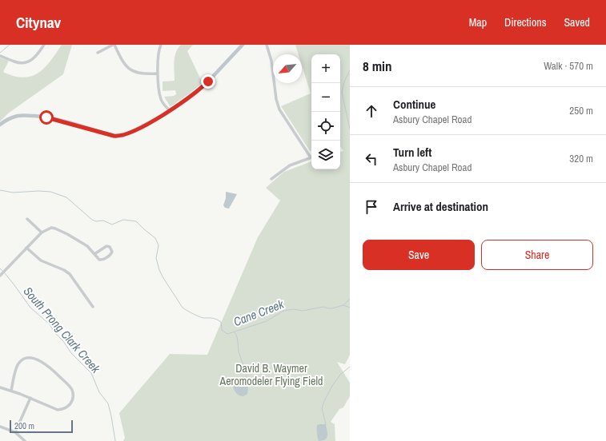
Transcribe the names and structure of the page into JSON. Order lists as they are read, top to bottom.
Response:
{
  "water": ["Cane Creek", "South Prong Clark Creek"],
  "parks": ["David B. Waymer Aeromodeler Flying Field"],
  "scale_bar": "200 m",
  "north": "bottom left",
  "page": {
    "header": "Citynav",
    "nav": ["Map", "Directions", "Saved"],
    "heading": ["8 min", "Walk · 570 m"],
    "map_buttons": ["+", "−"],
    "list": [
      ["Continue", "Asbury Chapel Road", "250 m"],
      ["Turn left", "Asbury Chapel Road", "320 m"],
      "Arrive at destination"
    ],
    "buttons": ["Save", "Share"],
    "scale": "200 m"
  }
}
